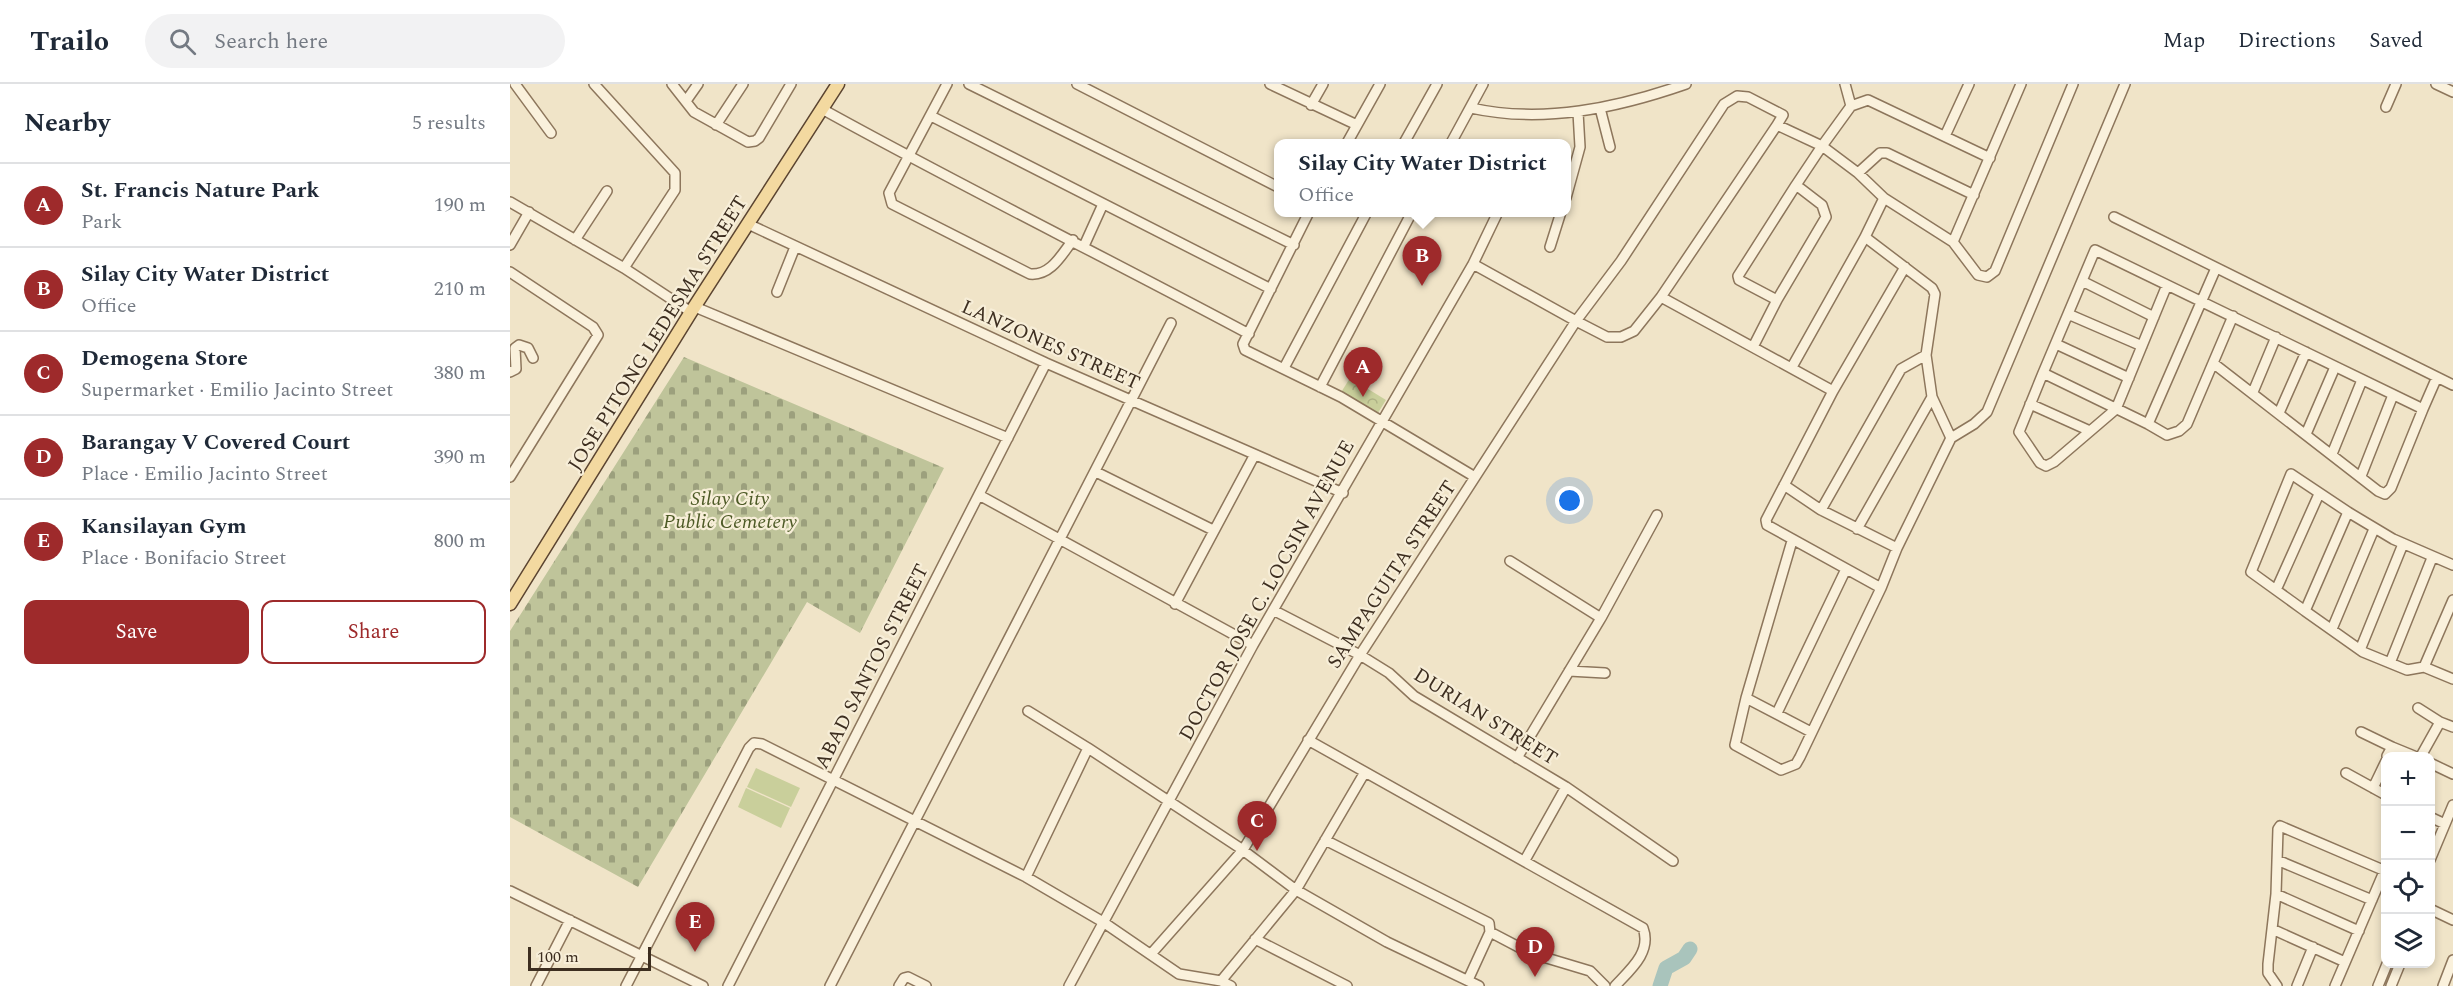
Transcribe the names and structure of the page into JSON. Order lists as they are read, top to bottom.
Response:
{
  "streets": {
    "main road": ["JOSE PITONG LEDESMA STREET"],
    "street": [
      "LANZONES STREET",
      "SAMPAGUITA STREET",
      "DOCTOR JOSE C. LOCSIN AVENUE",
      "ABAD SANTOS STREET",
      "DURIAN STREET"
    ]
  },
  "crossings": [
    ["JOSE PITONG LEDESMA STREET", "LANZONES STREET"],
    ["LANZONES STREET", "DOCTOR JOSE C. LOCSIN AVENUE"],
    ["LANZONES STREET", "ABAD SANTOS STREET"],
    ["SAMPAGUITA STREET", "DURIAN STREET"],
    ["DOCTOR JOSE C. LOCSIN AVENUE", "DURIAN STREET"]
  ],
  "parks": ["Silay City Public Cemetery"],
  "scale_bar": "100 m",
  "page": {
    "header": "Trailo",
    "search": "Search here",
    "nav": ["Map", "Directions", "Saved"],
    "heading": ["Nearby", "5 results"],
    "popup": ["Silay City Water District", "Office"],
    "list": [
      {
        "mark": "A",
        "name": "St. Francis Nature Park",
        "note": "Park",
        "value": "190 m"
      },
      {
        "mark": "B",
        "name": "Silay City Water District",
        "note": "Office",
        "value": "210 m"
      },
      {
        "mark": "C",
        "name": "Demogena Store",
        "note": "Supermarket · Emilio Jacinto Street",
        "value": "380 m"
      },
      {
        "mark": "D",
        "name": "Barangay V Covered Court",
        "note": "Place · Emilio Jacinto Street",
        "value": "390 m"
      },
      {
        "mark": "E",
        "name": "Kansilayan Gym",
        "note": "Place · Bonifacio Street",
        "value": "800 m"
      }
    ],
    "pins": [
      "B",
      "A",
      "C",
      "E",
      "D"
    ],
    "buttons": ["Save", "Share"],
    "map_buttons": ["+", "−"],
    "scale": "100 m"
  }
}
